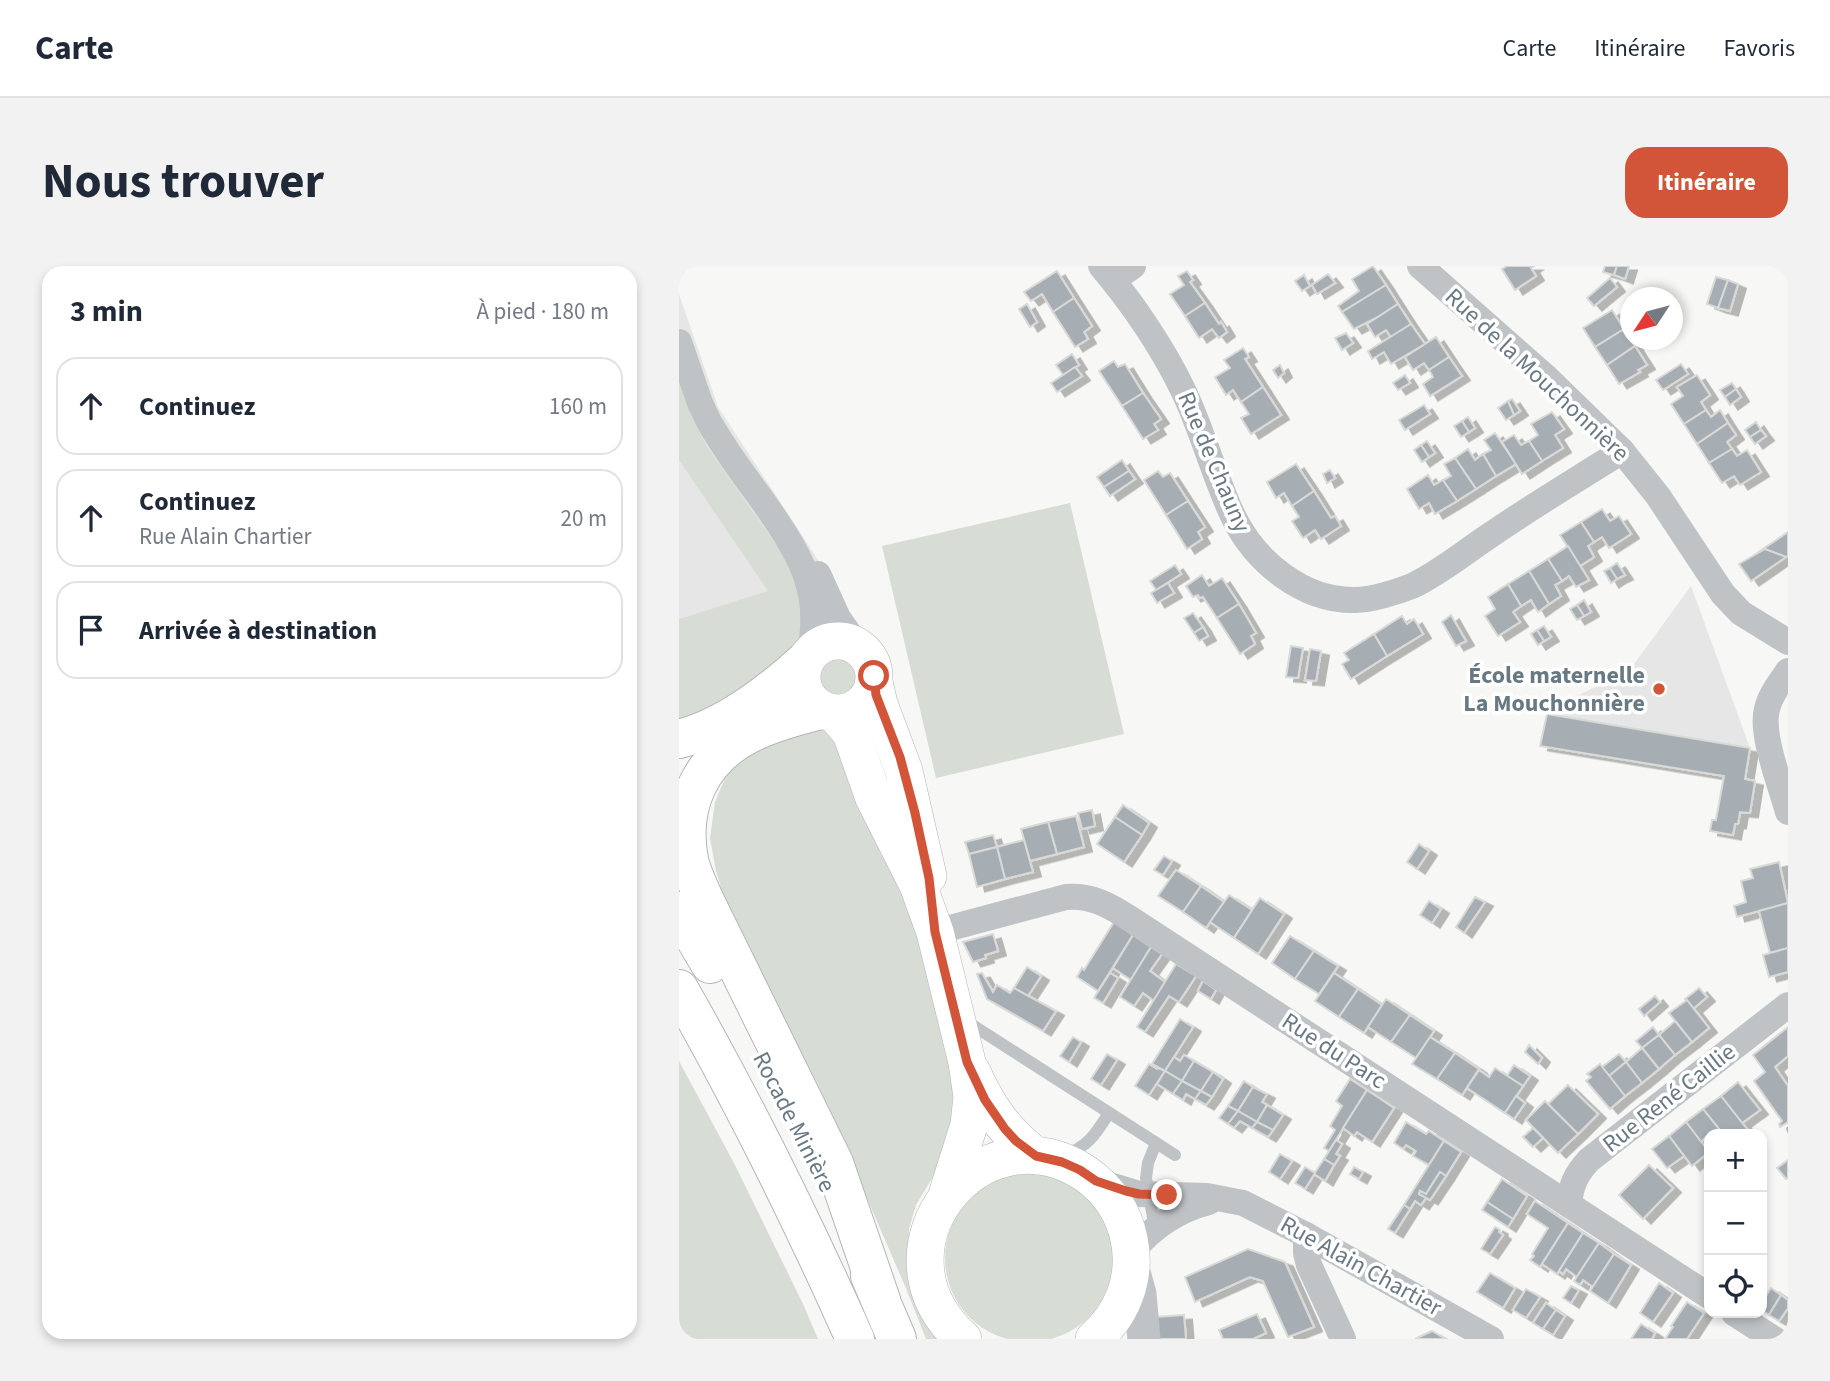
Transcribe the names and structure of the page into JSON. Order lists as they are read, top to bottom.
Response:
{
  "streets": {
    "highway": ["Rocade Minière"],
    "street": [
      "Rue de la Mouchonnière",
      "Rue de Chauny",
      "Rue du Parc",
      "Rue René Caillie",
      "Rue Alain Chartier"
    ]
  },
  "crossings": [
    ["Rue de la Mouchonnière", "Rue de Chauny"],
    ["Rue du Parc", "Rue René Caillie"]
  ],
  "places": ["École maternelle La Mouchonnière"],
  "north": "bottom left",
  "page": {
    "header": "Carte",
    "nav": ["Carte", "Itinéraire", "Favoris"],
    "title": "Nous trouver",
    "buttons": "Itinéraire",
    "heading": ["3 min", "À pied · 180 m"],
    "list": [
      ["Continuez", "160 m"],
      ["Continuez", "Rue Alain Chartier", "20 m"],
      "Arrivée à destination"
    ],
    "map_buttons": ["+", "−"]
  }
}
